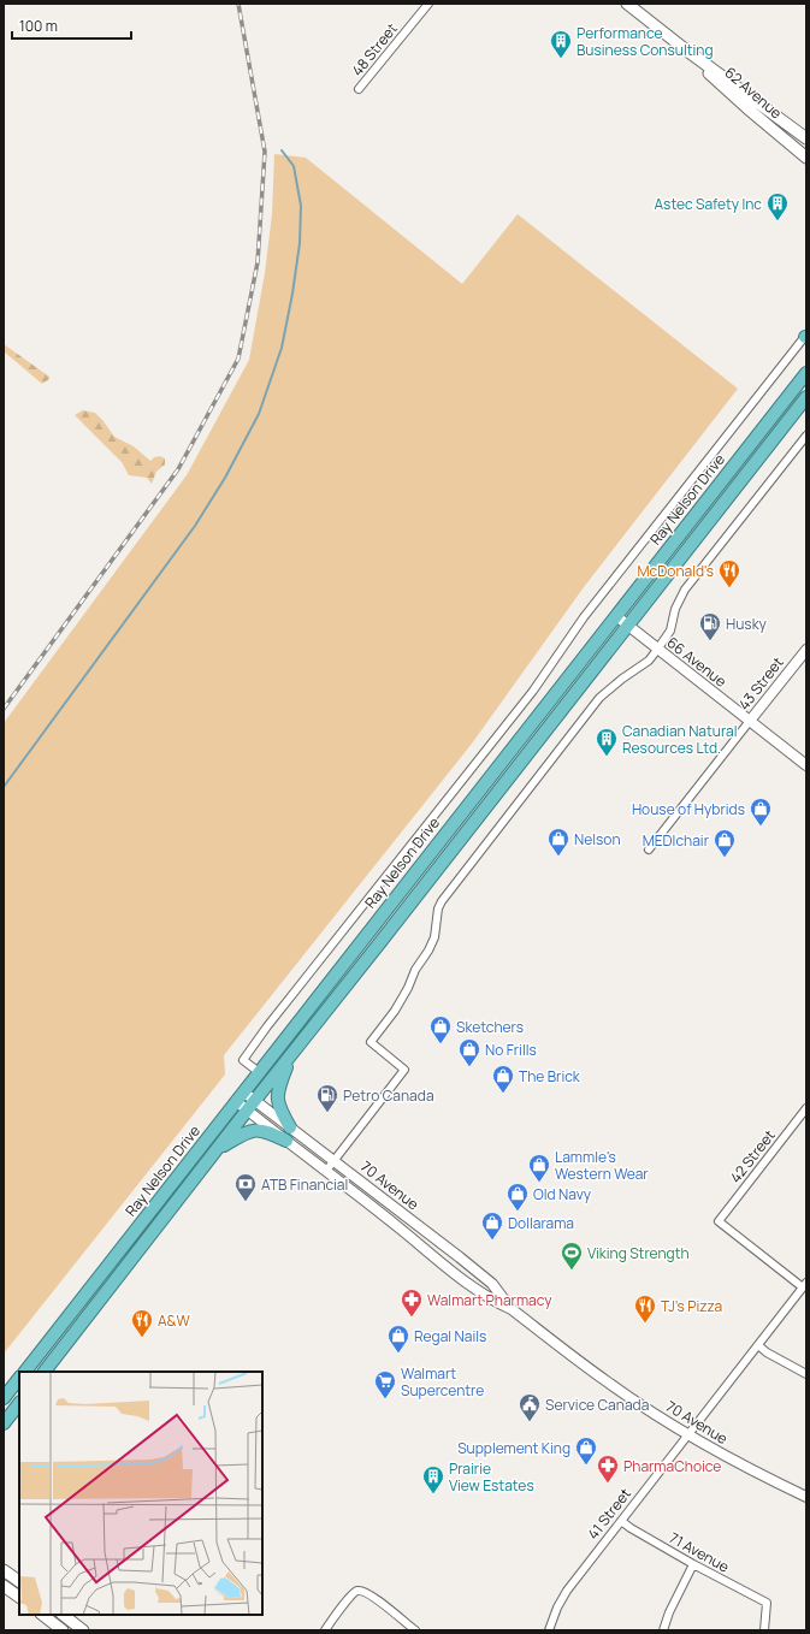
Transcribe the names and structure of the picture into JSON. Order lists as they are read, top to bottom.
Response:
{
  "streets": {
    "highway": ["Ray Nelson Drive"],
    "main road": ["62 Avenue"],
    "street": [
      "48 Street",
      "66 Avenue",
      "43 Street",
      "42 Street",
      "70 Avenue",
      "41 Street",
      "71 Avenue"
    ]
  },
  "crossings": [
    ["Ray Nelson Drive", "66 Avenue"],
    ["Ray Nelson Drive", "70 Avenue"],
    ["66 Avenue", "43 Street"],
    ["42 Street", "41 Street"],
    ["70 Avenue", "41 Street"],
    ["41 Street", "71 Avenue"]
  ],
  "places": {
    "building": [
      "Performance Business Consulting",
      "Astec Safety Inc",
      "Canadian Natural Resources Ltd.",
      "Prairie View Estates"
    ],
    "restaurant": ["McDonald's", "TJ's Pizza", "A&W"],
    "fuel station": ["Husky", "Petro Canada"],
    "shop": [
      "House of Hybrids",
      "Nelson",
      "MEDIchair",
      "Sketchers",
      "No Frills",
      "The Brick",
      "Lammle's Western Wear",
      "Old Navy",
      "Dollarama",
      "Regal Nails",
      "Supplement King"
    ],
    "bank": ["ATB Financial"],
    "sports": ["Viking Strength"],
    "pharmacy": ["Walmart Pharmacy", "PharmaChoice"],
    "supermarket": ["Walmart Supercentre"],
    "public building": ["Service Canada"]
  },
  "scale_bar": "100 m"
}
